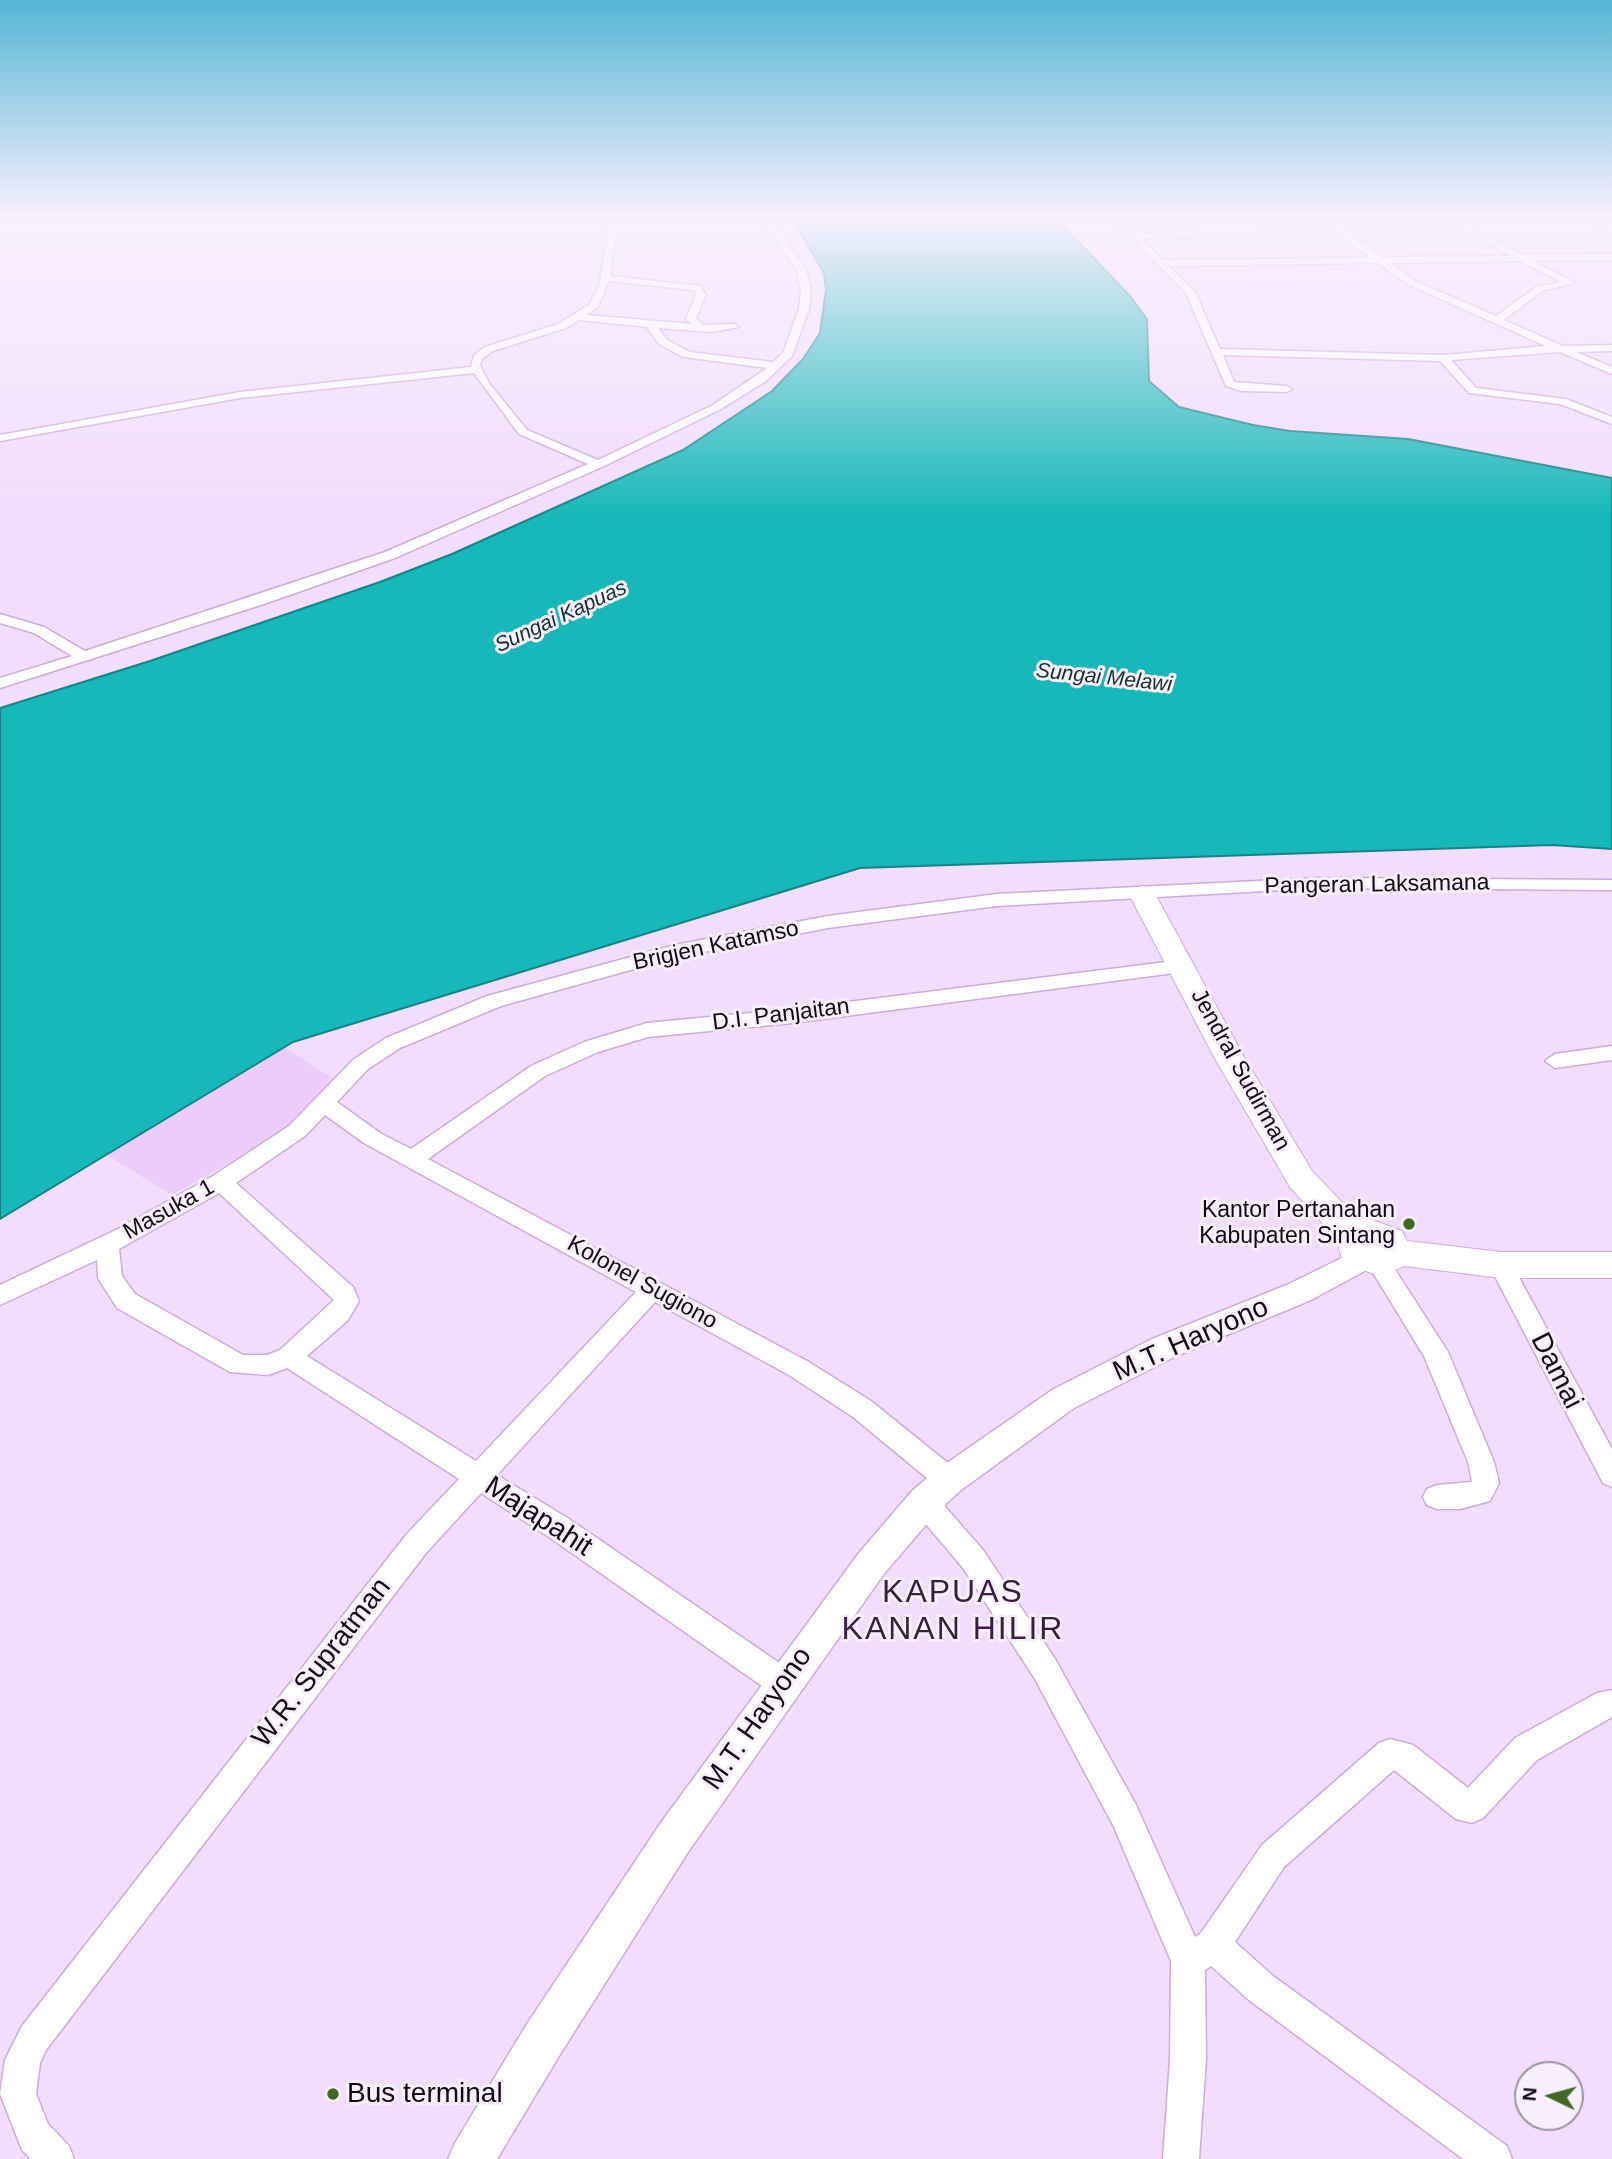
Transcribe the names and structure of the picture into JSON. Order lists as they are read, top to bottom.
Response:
{
  "streets": {
    "highway": ["Jendral Sudirman"],
    "main road": ["M.T. Haryono"],
    "street": [
      "Pangeran Laksamana",
      "Brigjen Katamso",
      "D.I. Panjaitan",
      "Masuka 1",
      "Kolonel Sugiono",
      "Damai",
      "Majapahit",
      "W.R. Supratman"
    ]
  },
  "crossings": [
    ["Pangeran Laksamana", "Brigjen Katamso"],
    ["Pangeran Laksamana", "Jendral Sudirman"],
    ["Brigjen Katamso", "Jendral Sudirman"],
    ["Brigjen Katamso", "Masuka 1"],
    ["Brigjen Katamso", "Kolonel Sugiono"],
    ["D.I. Panjaitan", "Jendral Sudirman"],
    ["D.I. Panjaitan", "Kolonel Sugiono"],
    ["Jendral Sudirman", "M.T. Haryono"],
    ["Masuka 1", "Kolonel Sugiono"],
    ["Kolonel Sugiono", "M.T. Haryono"],
    ["Kolonel Sugiono", "W.R. Supratman"],
    ["M.T. Haryono", "Majapahit"],
    ["Majapahit", "W.R. Supratman"]
  ],
  "districts": ["KAPUAS KANAN HILIR"],
  "water": ["Sungai Kapuas", "Sungai Melawi"],
  "places": ["Kantor Pertanahan Kabupaten Sintang", "Bus terminal"],
  "north": "left"
}
